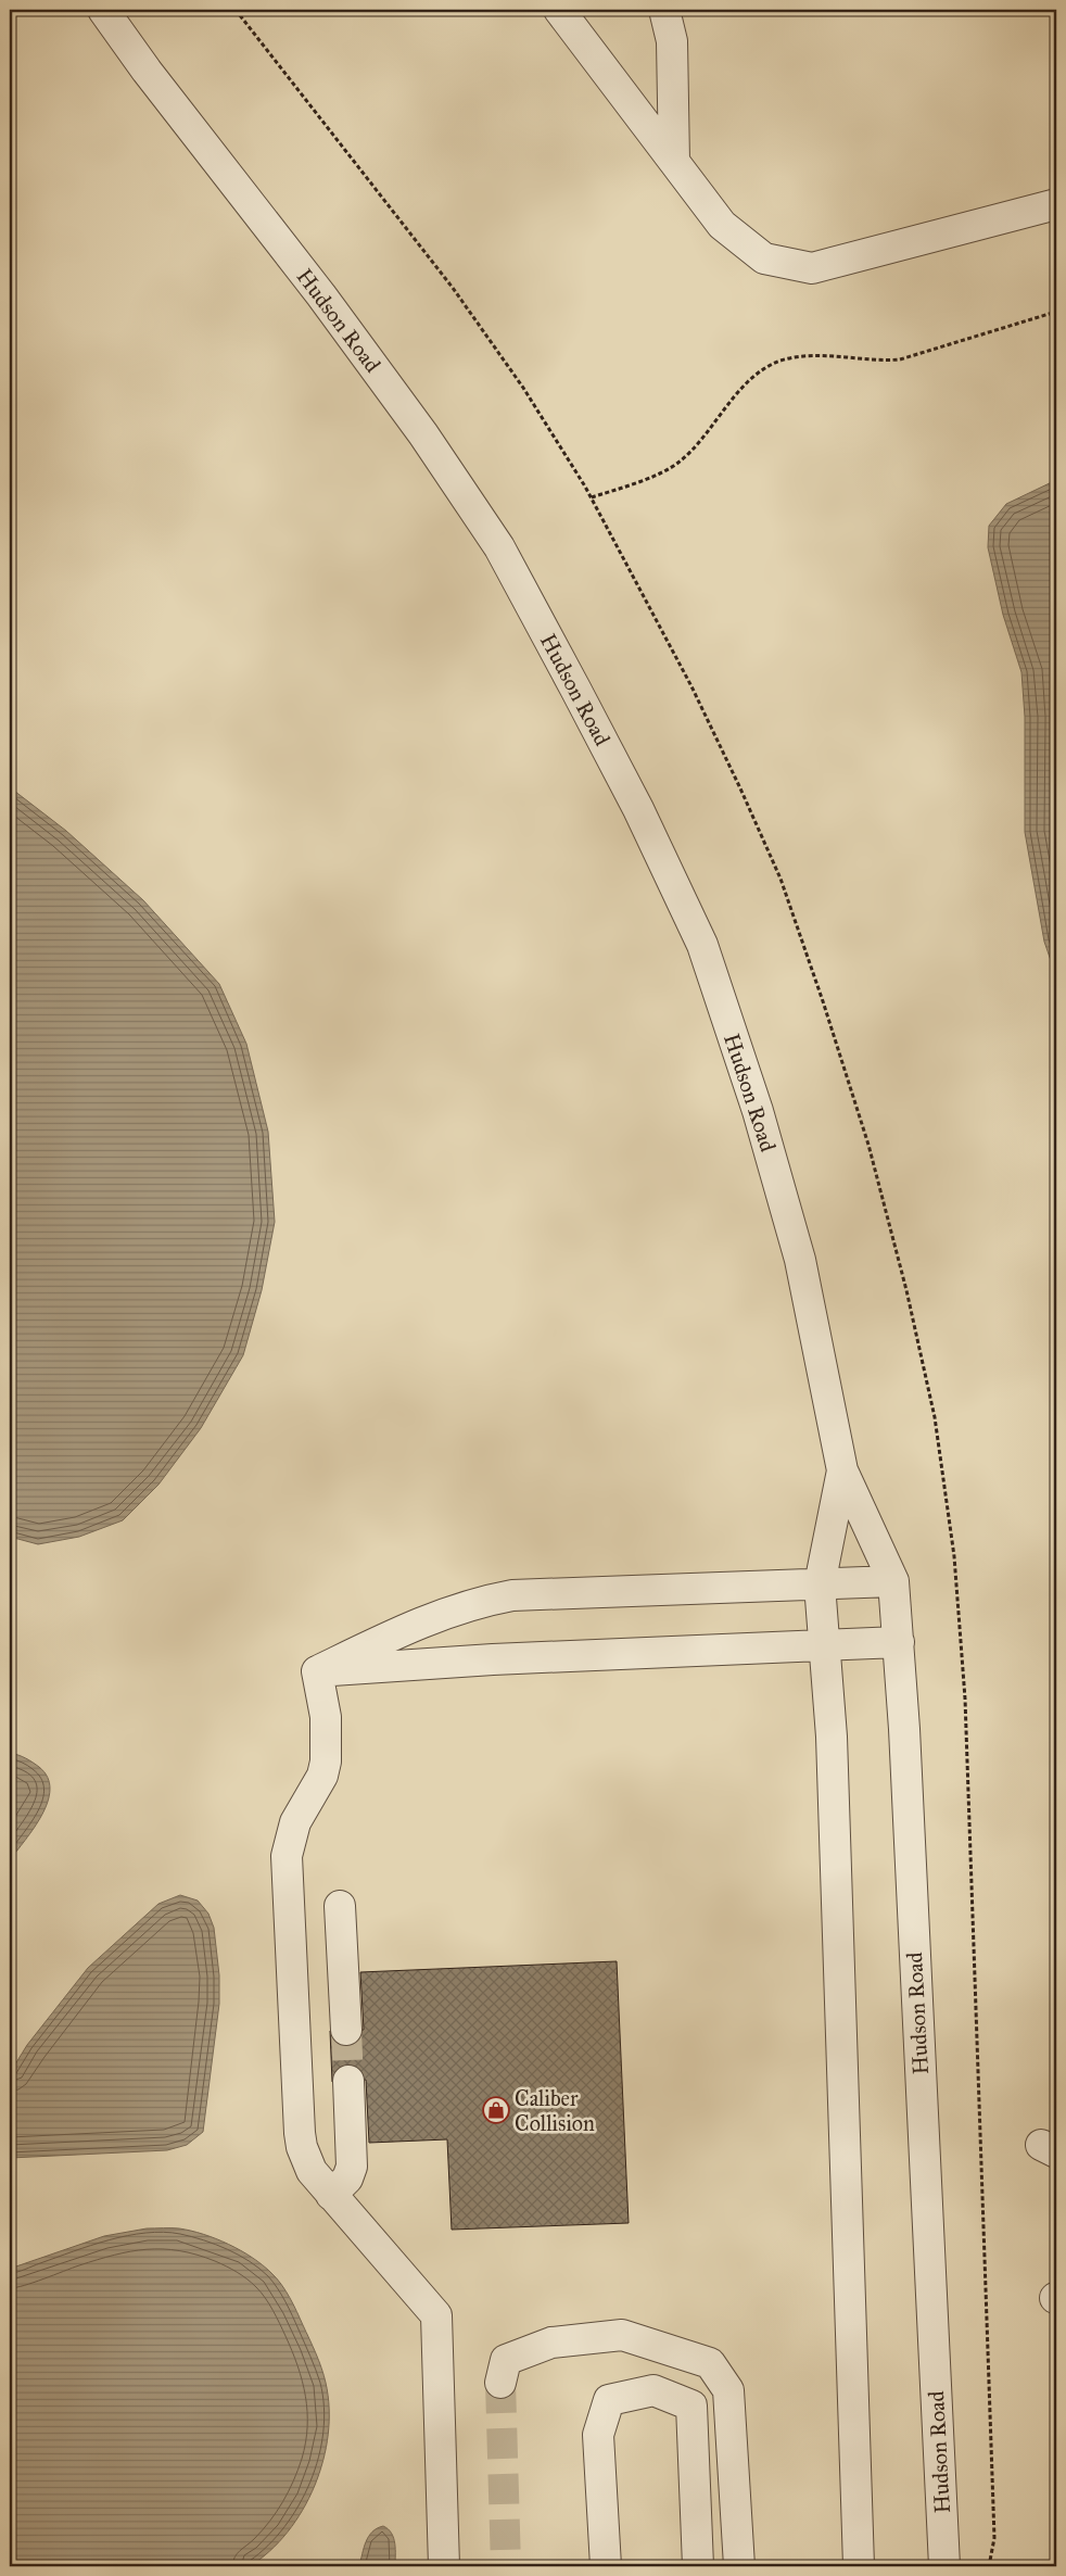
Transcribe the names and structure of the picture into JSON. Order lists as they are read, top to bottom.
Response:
{
  "streets": {
    "street": ["Hudson Road"]
  },
  "places": {
    "shop": ["Caliber Collision"]
  }
}
